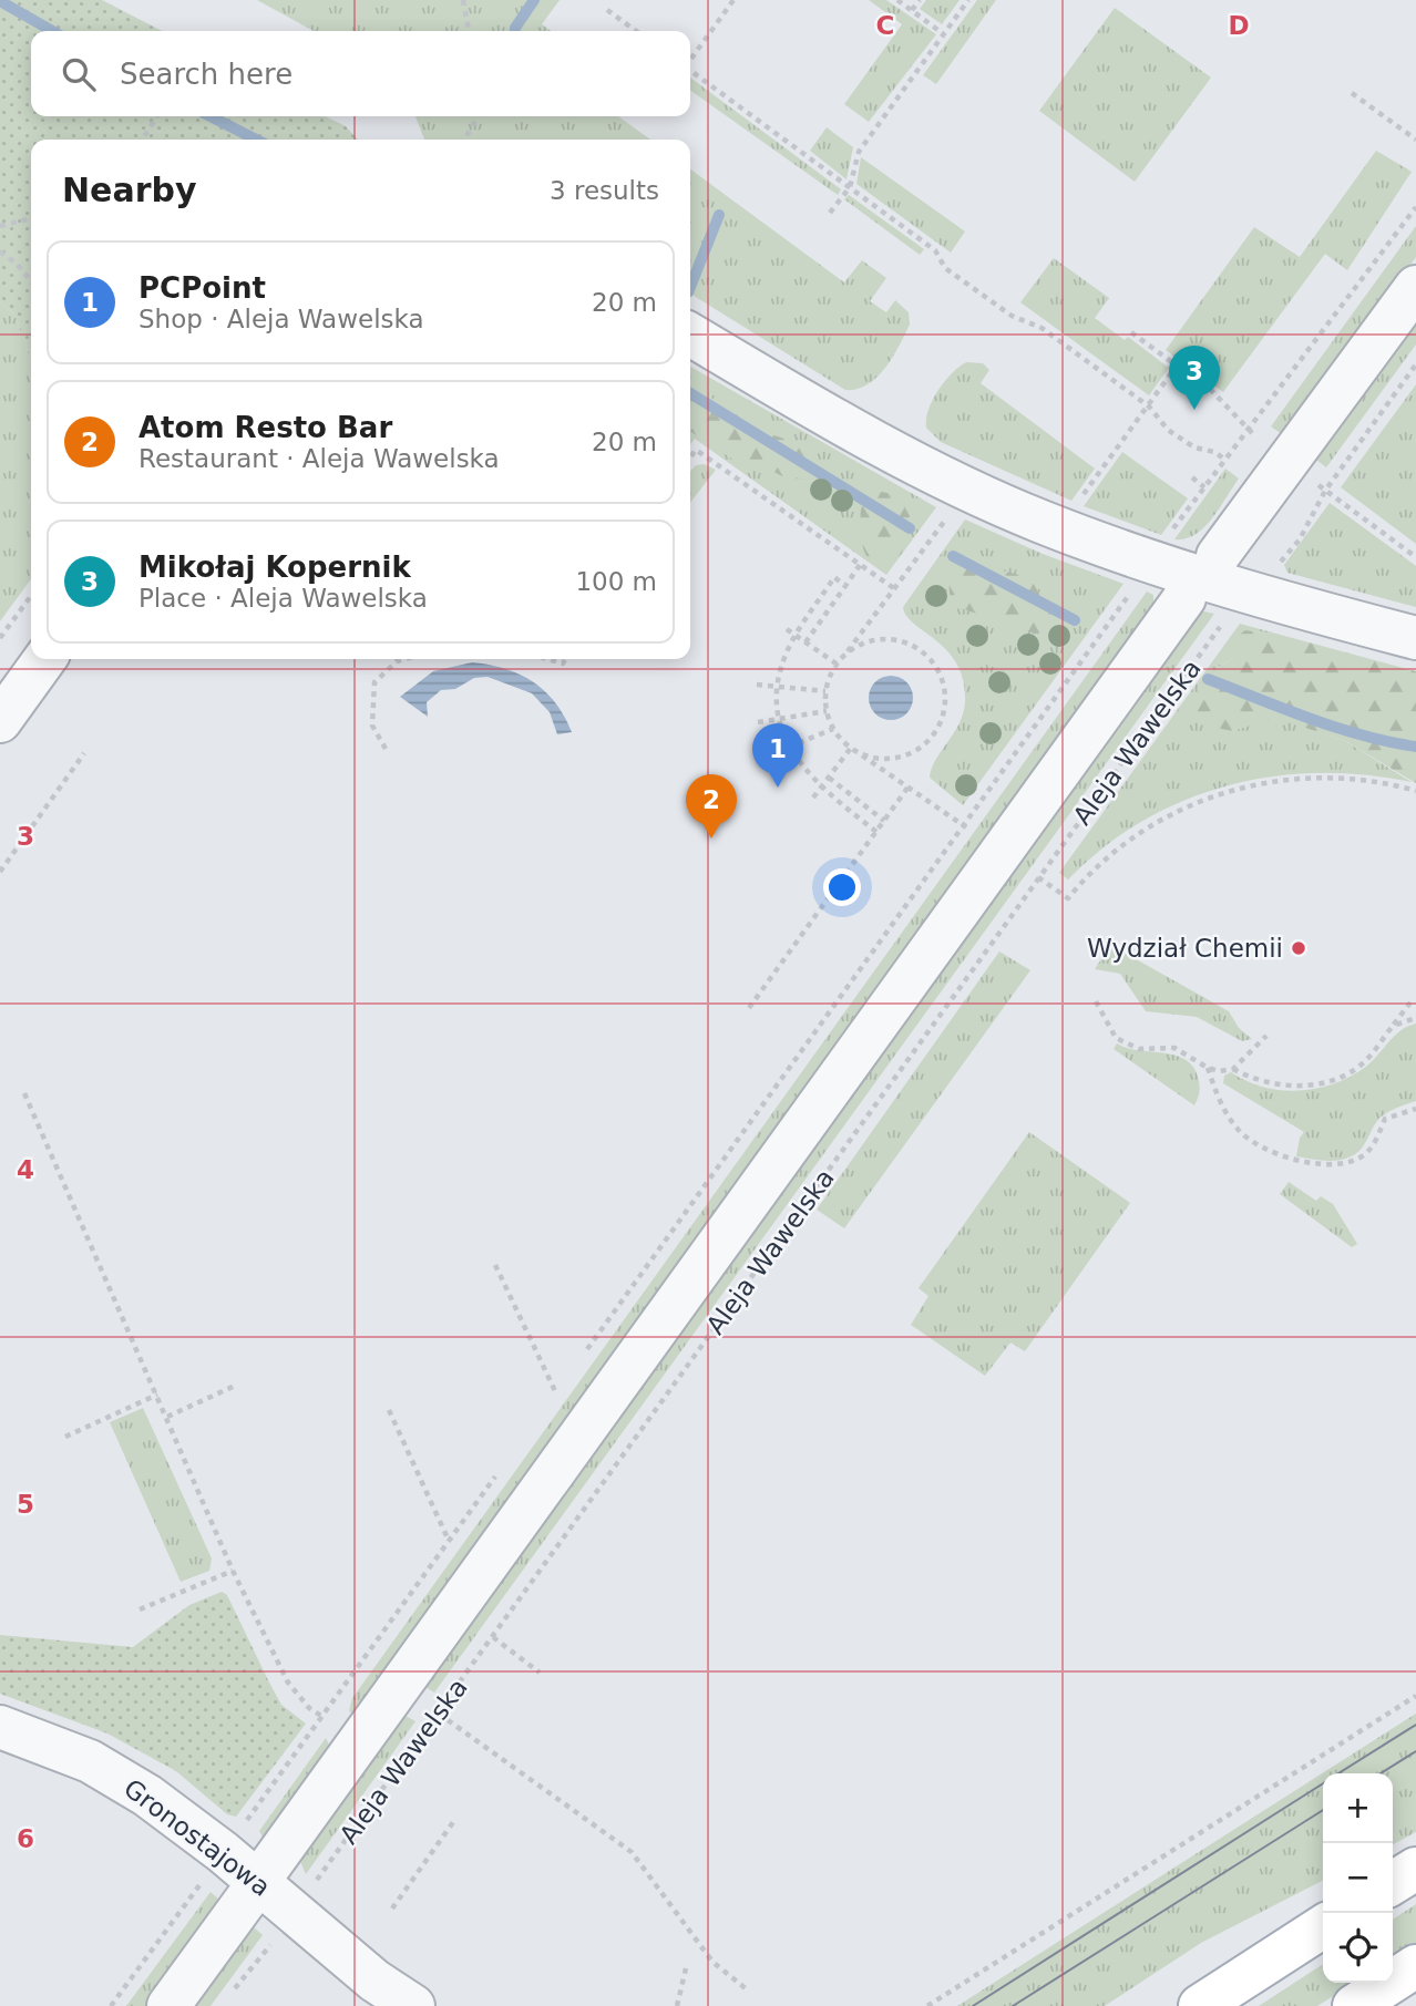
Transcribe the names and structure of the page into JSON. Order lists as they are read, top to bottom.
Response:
{
  "streets": {
    "street": ["Aleja Wawelska", "Gronostajowa"]
  },
  "places": ["Wydział Chemii"],
  "page": {
    "search": "Search here",
    "heading": ["Nearby", "3 results"],
    "list": [
      {
        "mark": "1",
        "name": "PCPoint",
        "note": "Shop · Aleja Wawelska",
        "value": "20 m"
      },
      {
        "mark": "2",
        "name": "Atom Resto Bar",
        "note": "Restaurant · Aleja Wawelska",
        "value": "20 m"
      },
      {
        "mark": "3",
        "name": "Mikołaj Kopernik",
        "note": "Place · Aleja Wawelska",
        "value": "100 m"
      }
    ],
    "pins": ["3", "1", "2"],
    "map_buttons": ["+", "−"]
  },
  "grid": {
    "columns": ["C", "D"],
    "rows": [
      "3",
      "4",
      "5",
      "6"
    ]
  }
}
